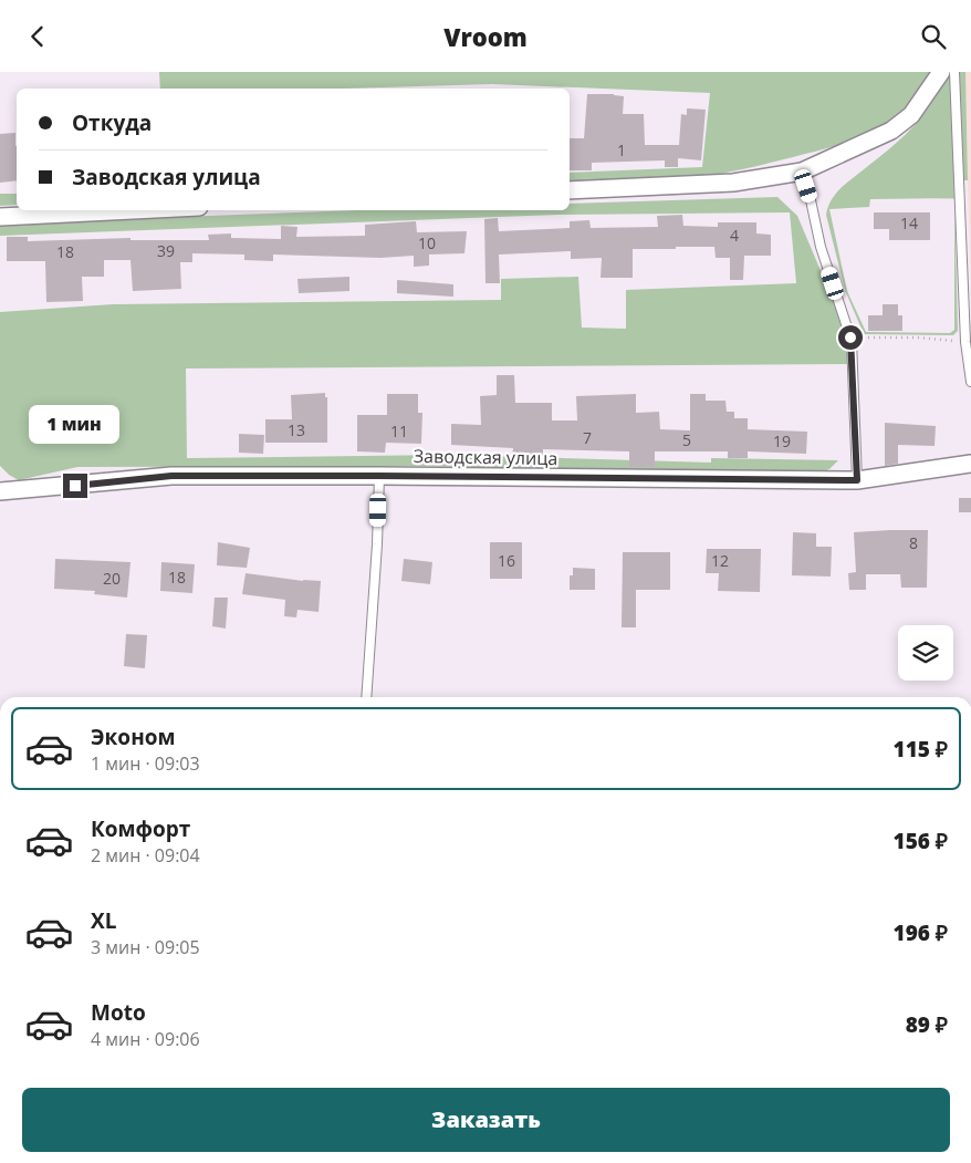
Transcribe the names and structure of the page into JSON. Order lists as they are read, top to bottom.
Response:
{
  "streets": {
    "street": ["Заводская улица"]
  },
  "house_numbers": [
    "1",
    "14",
    "4",
    "10",
    "39",
    "18",
    "13",
    "11",
    "7",
    "5",
    "19",
    "8",
    "16",
    "12",
    "18",
    "20"
  ],
  "page": {
    "header": "Vroom",
    "banner": ["Откуда", "Заводская улица"],
    "bubble": "1 мин",
    "list": [
      {
        "name": "Эконом",
        "note": "1 мин · 09:03",
        "value": "115 ₽"
      },
      {
        "name": "Комфорт",
        "note": "2 мин · 09:04",
        "value": "156 ₽"
      },
      {
        "name": "XL",
        "note": "3 мин · 09:05",
        "value": "196 ₽"
      },
      {
        "name": "Moto",
        "note": "4 мин · 09:06",
        "value": "89 ₽"
      }
    ],
    "buttons": "Заказать"
  }
}
